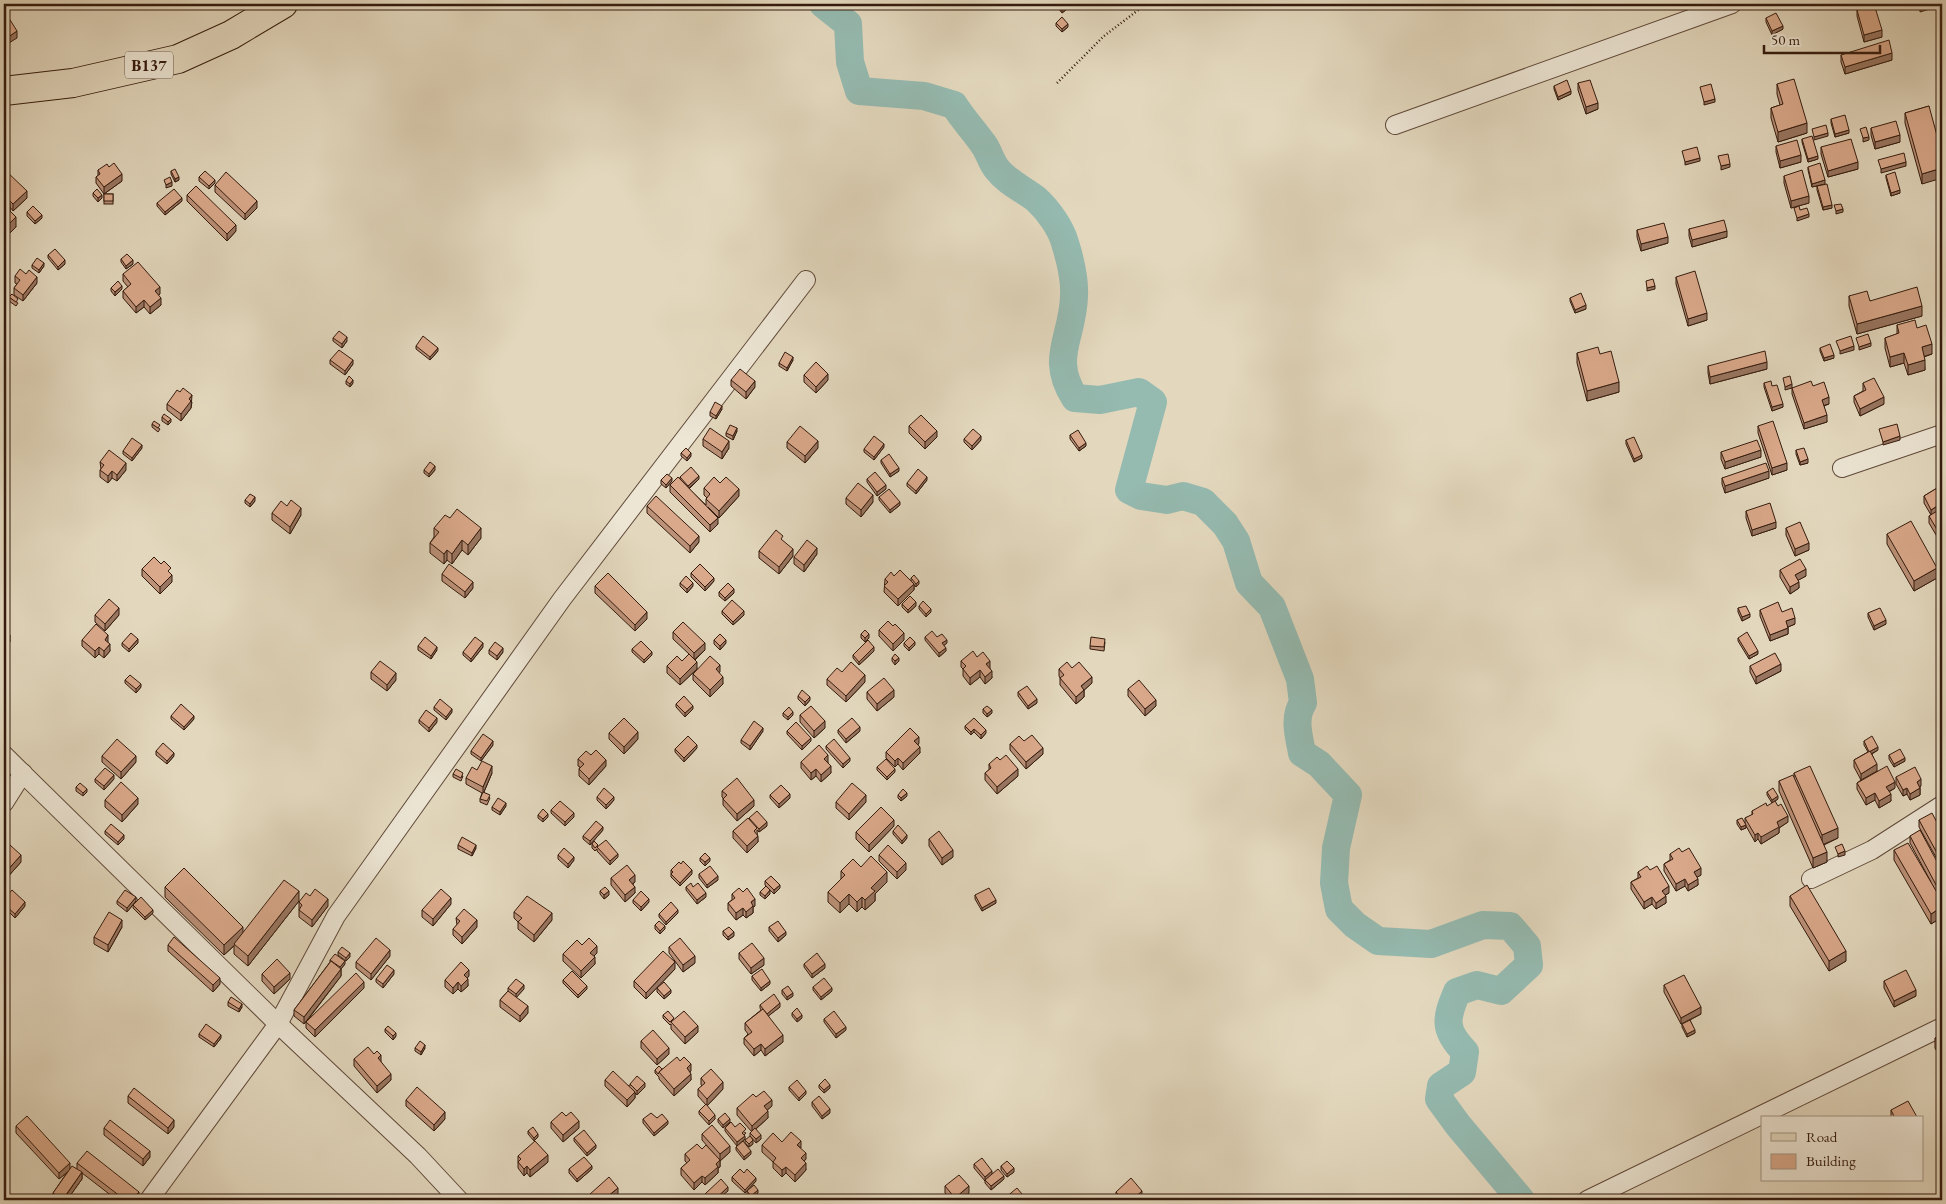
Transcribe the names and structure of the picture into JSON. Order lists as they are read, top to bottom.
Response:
{
  "streets": {
    "main road": ["B137"]
  },
  "legend": ["Road", "Building"],
  "scale_bar": "50 m"
}
